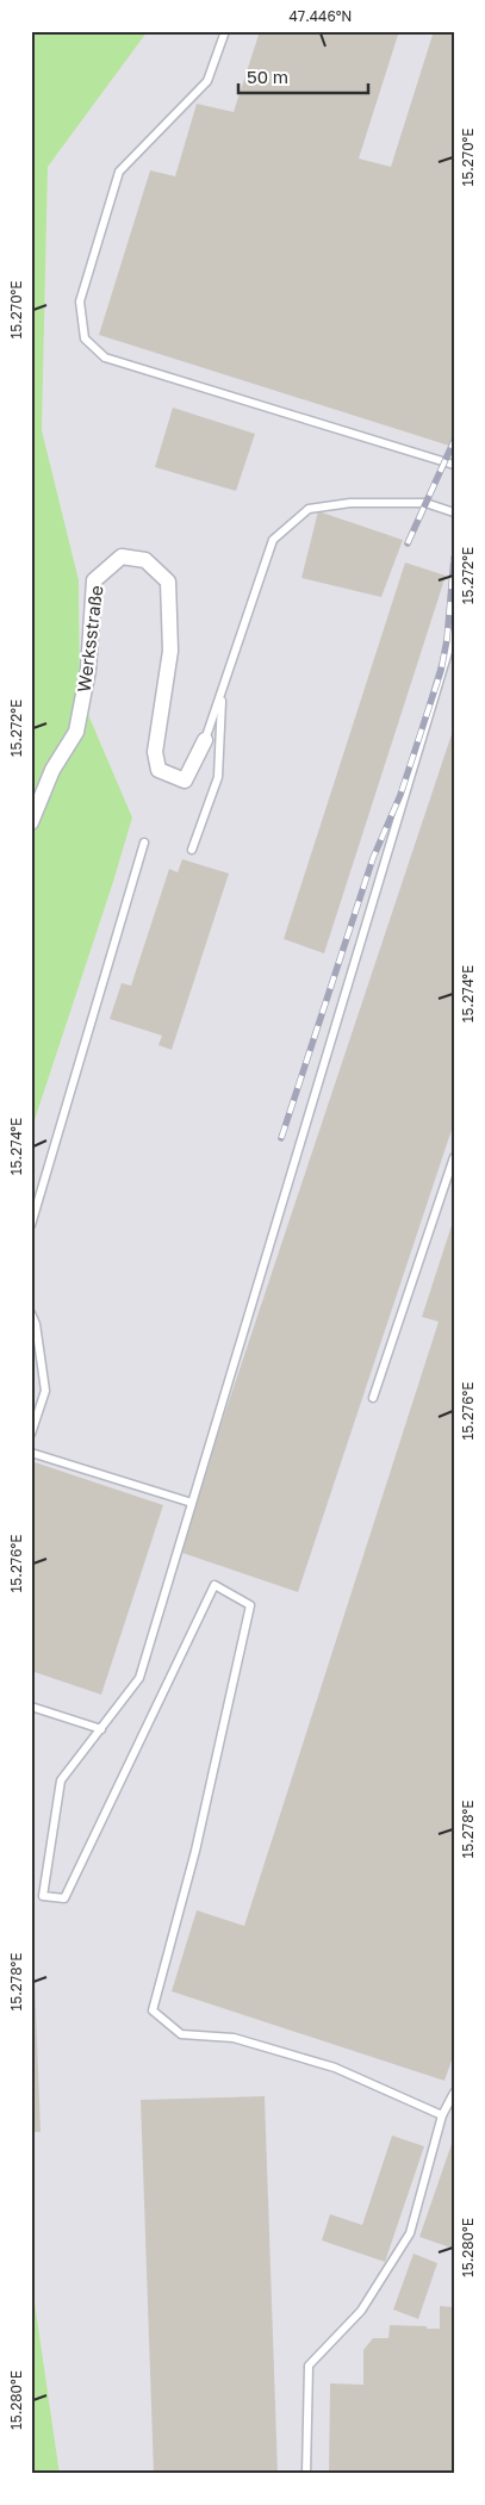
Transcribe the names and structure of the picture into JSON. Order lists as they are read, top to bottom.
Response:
{
  "streets": {
    "street": ["Werksstraße"]
  },
  "scale_bar": "50 m",
  "coordinates": [
    "47.446°N",
    "15.270°E",
    "15.272°E",
    "15.274°E",
    "15.276°E",
    "15.278°E",
    "15.280°E"
  ]
}
